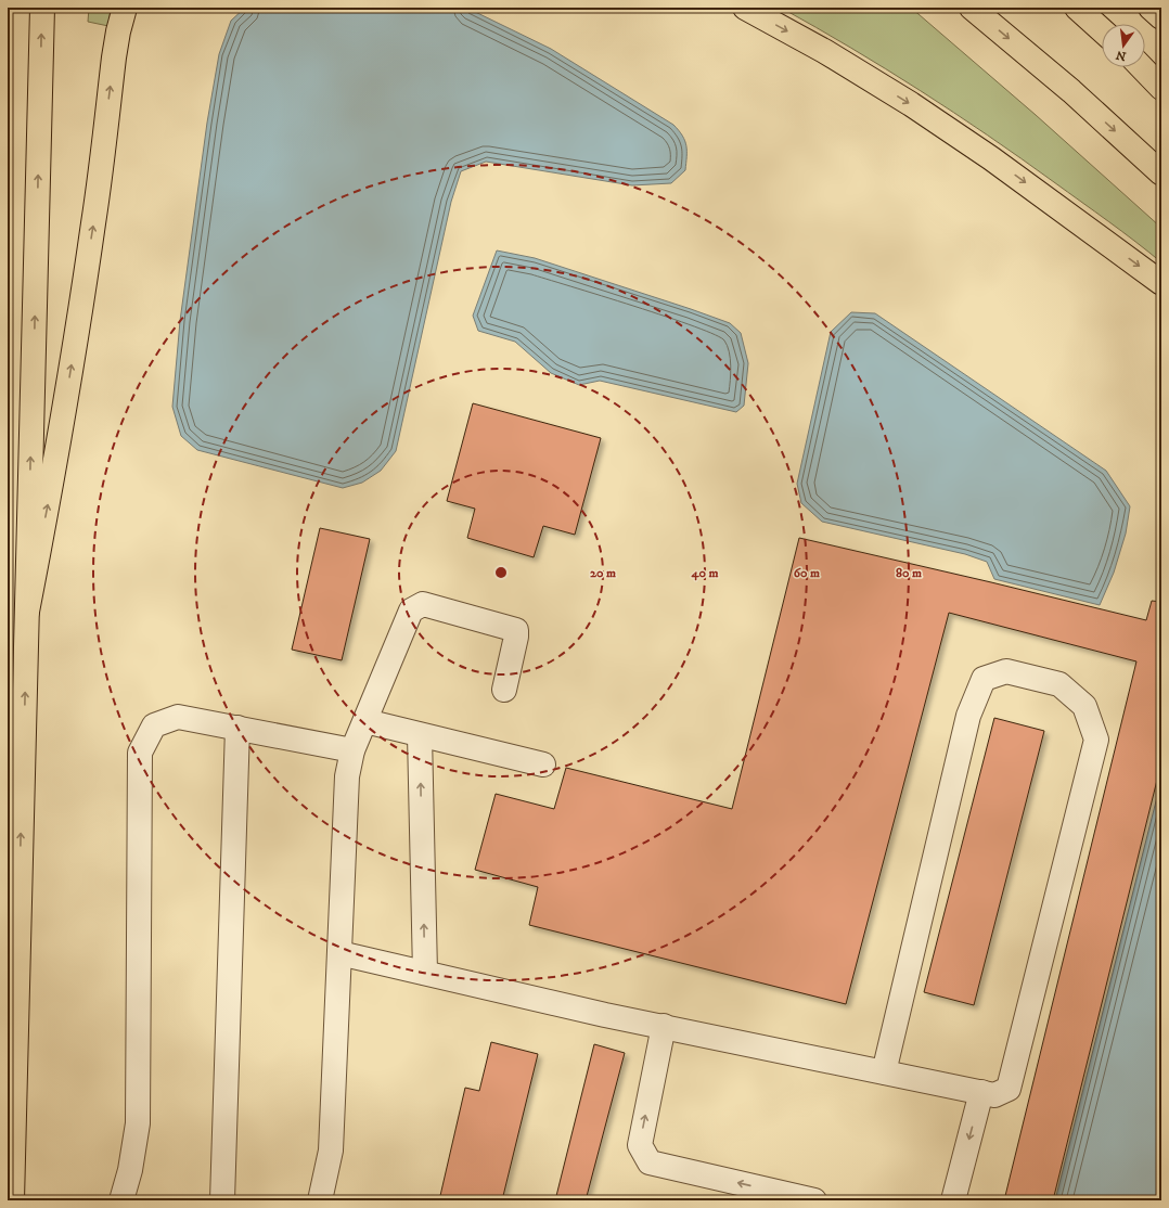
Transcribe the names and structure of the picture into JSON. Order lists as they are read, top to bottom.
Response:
{
  "north": "bottom",
  "rings": [
    "20 m",
    "40 m",
    "60 m",
    "80 m"
  ]
}
